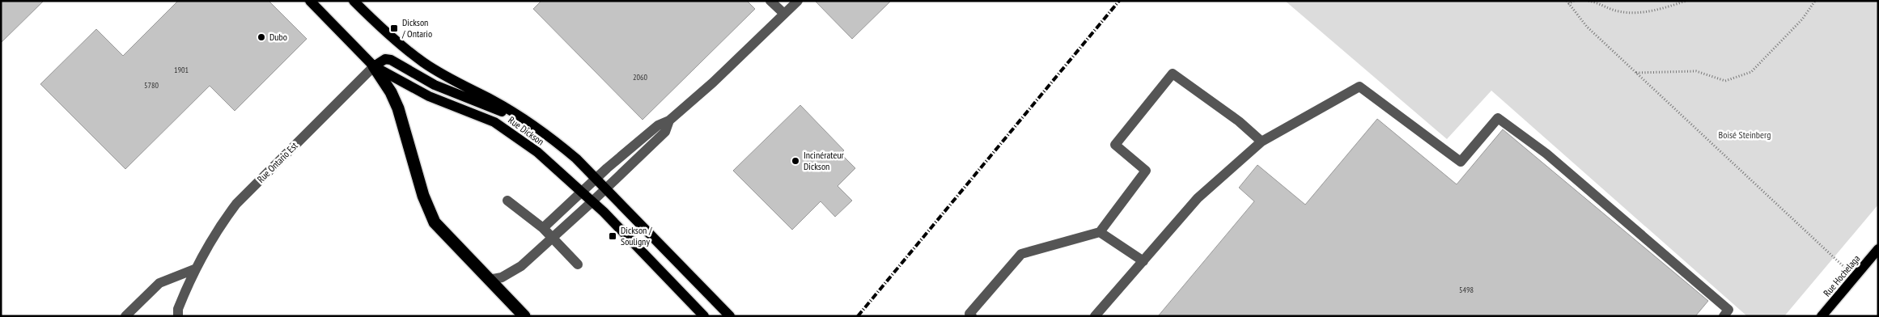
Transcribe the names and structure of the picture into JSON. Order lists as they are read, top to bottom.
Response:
{
  "streets": {
    "main road": ["Rue Dickson", "Rue Hochelaga"],
    "street": ["Rue Ontario Est"]
  },
  "crossings": [
    ["Rue Dickson", "Rue Ontario Est"]
  ],
  "parks": ["Boisé Steinberg"],
  "places": {
    "transit": ["Dickson / Ontario", "Dickson / Souligny"],
    "other": ["Dubo", "Incinérateur Dickson"]
  },
  "house_numbers": [
    "1901",
    "2060",
    "5780",
    "5498"
  ]
}
